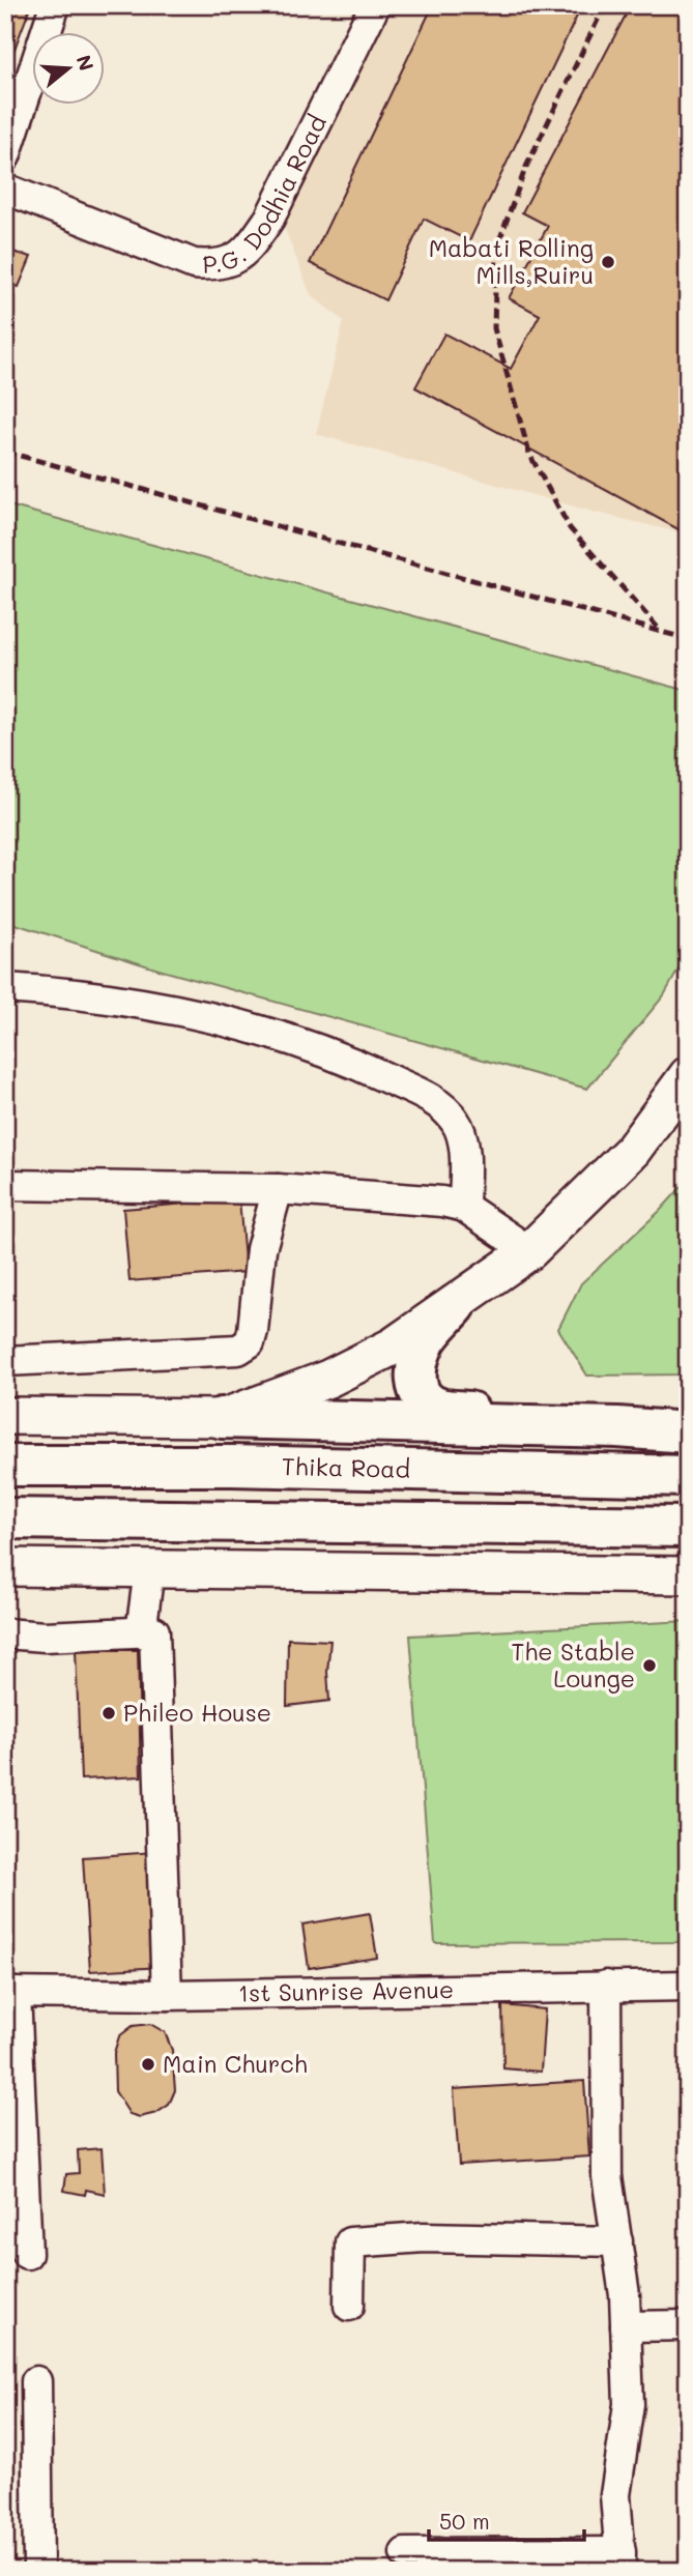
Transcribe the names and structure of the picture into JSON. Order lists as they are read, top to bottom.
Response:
{
  "streets": {
    "highway": ["Thika Road"],
    "street": ["P.G. Dodhia Road", "1st Sunrise Avenue"]
  },
  "places": [
    "Mabati Rolling Mills,Ruiru",
    "The Stable Lounge",
    "Phileo House",
    "Main Church"
  ],
  "scale_bar": "50 m",
  "north": "right"
}
